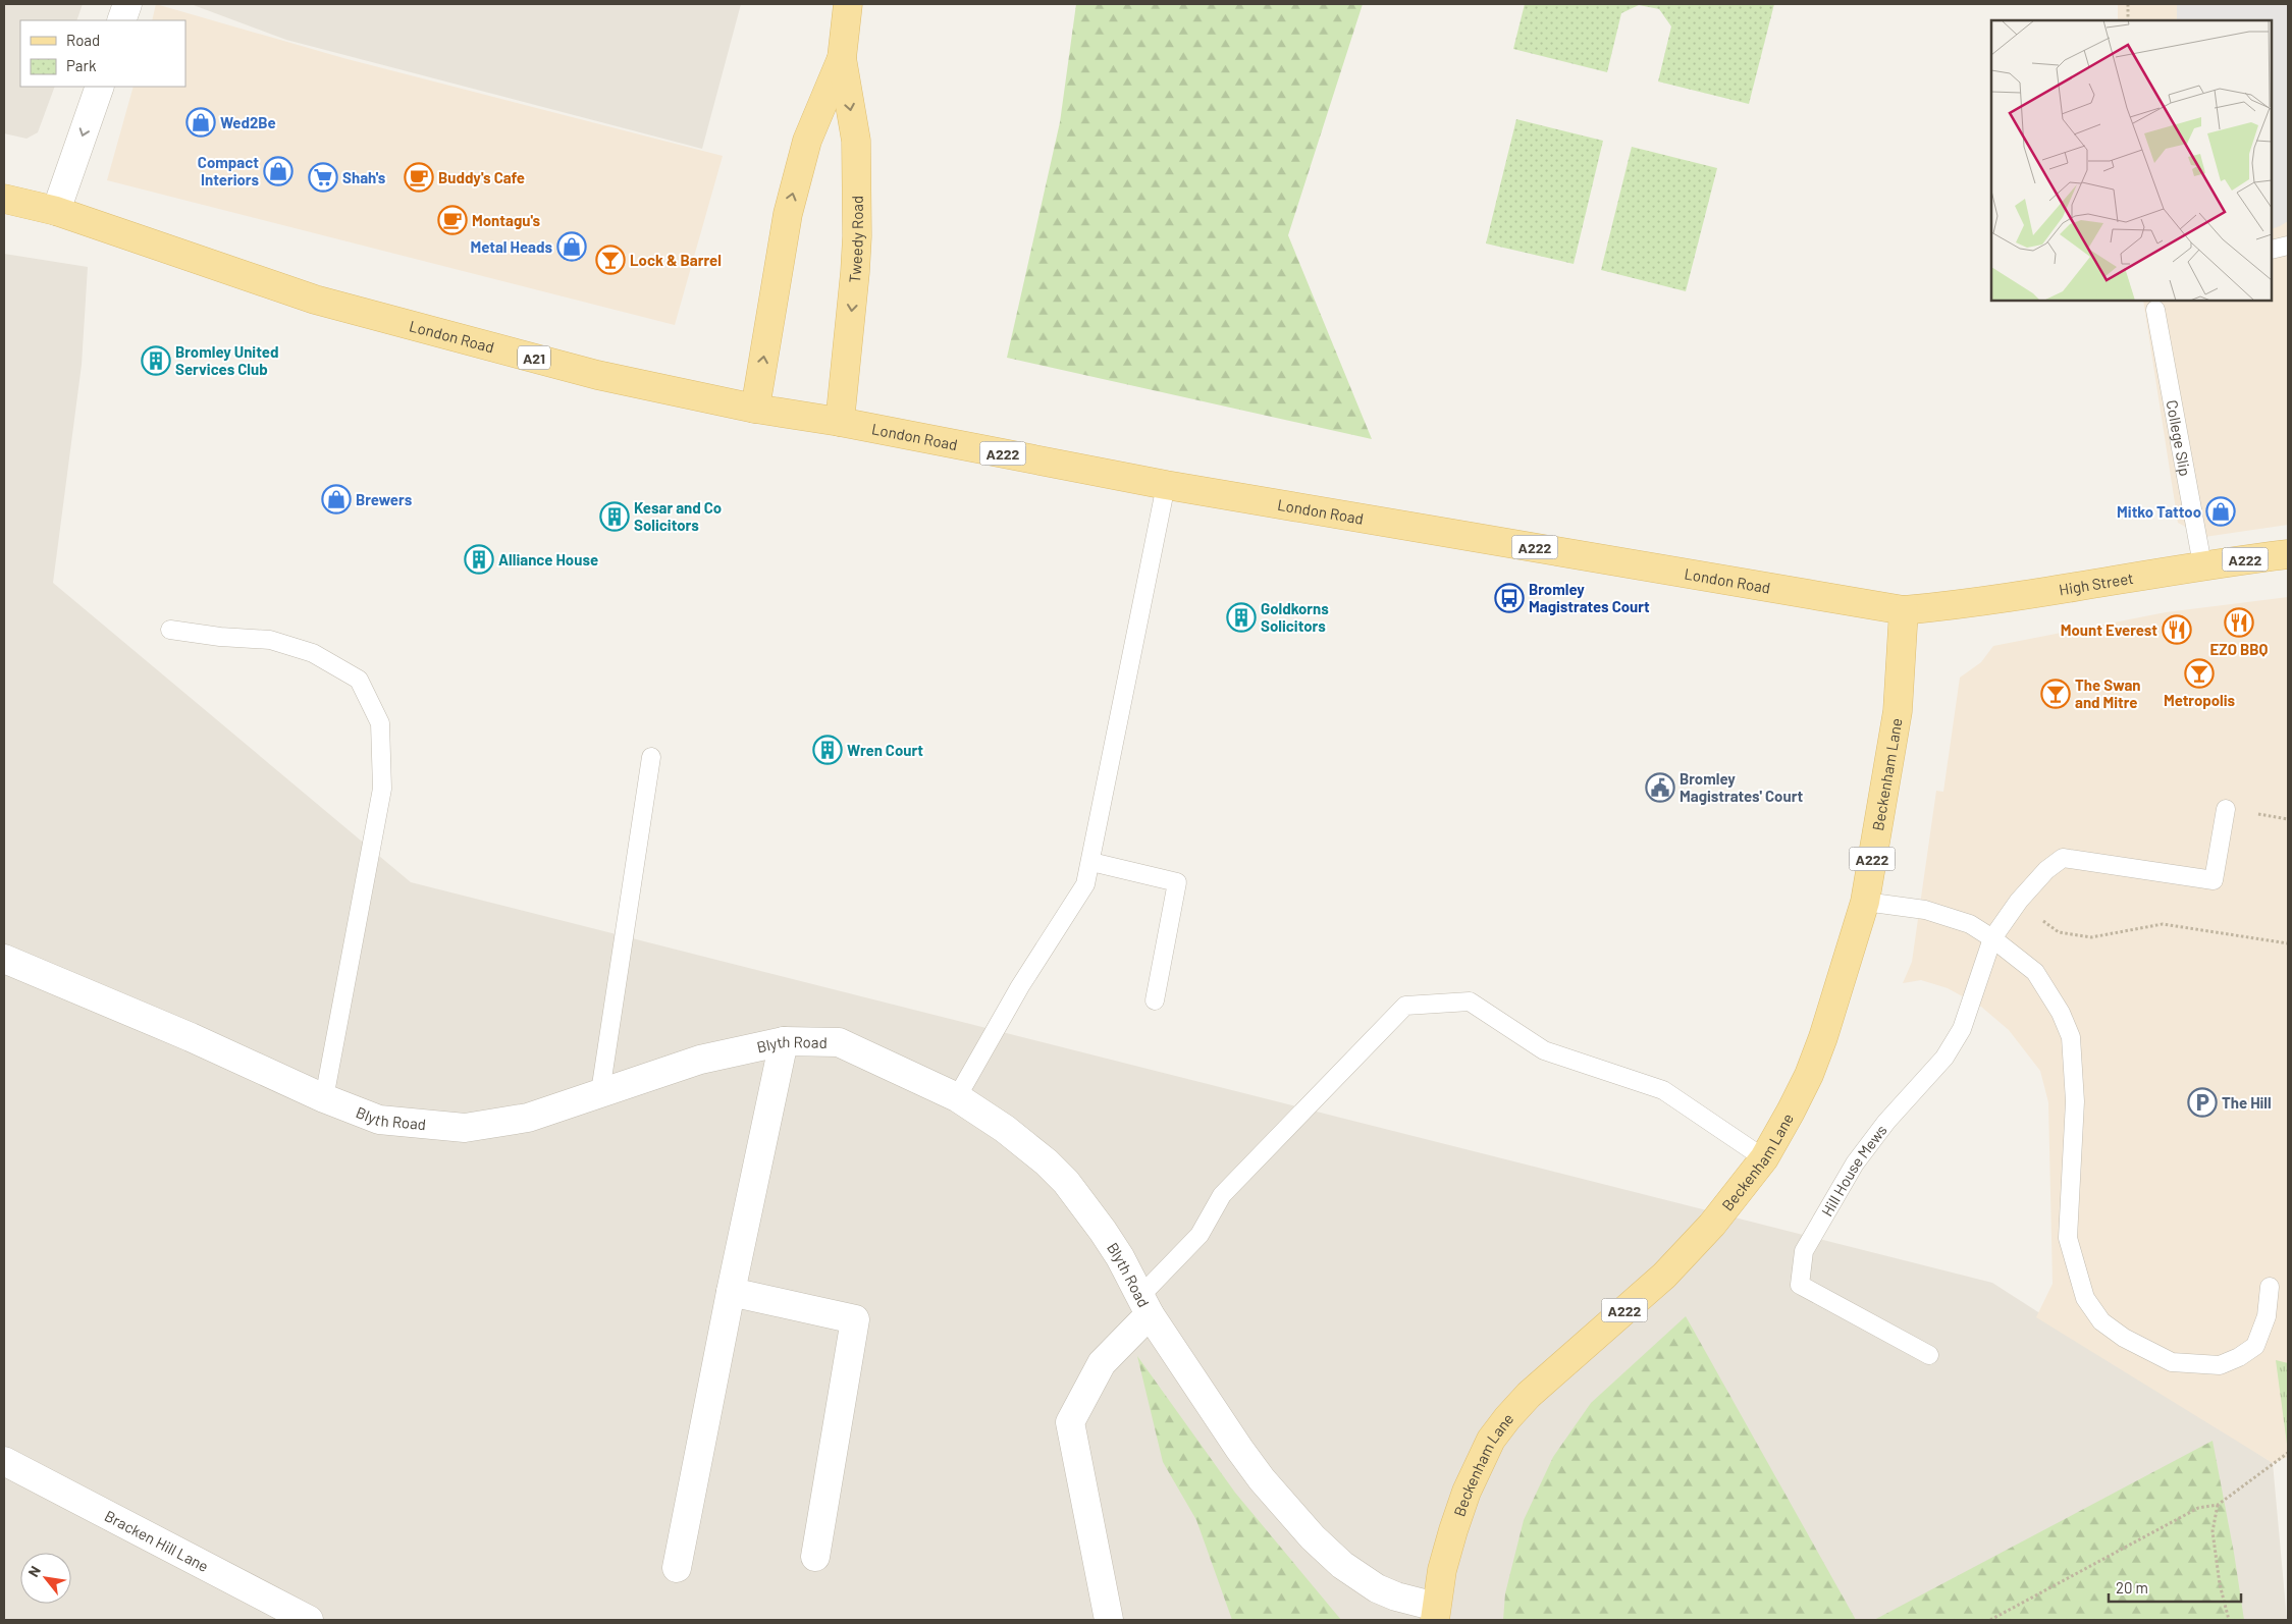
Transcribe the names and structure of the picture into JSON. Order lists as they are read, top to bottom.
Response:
{
  "streets": {
    "main road": [
      "Tweedy Road",
      "London Road",
      "A21",
      "A222",
      "High Street",
      "Beckenham Lane"
    ],
    "street": ["Blyth Road", "Bracken Hill Lane"],
    "lane": ["College Slip", "Hill House Mews"]
  },
  "crossings": [
    ["Tweedy Road", "London Road"],
    ["London Road", "High Street"],
    ["London Road", "Beckenham Lane"],
    ["College Slip", "High Street"],
    ["High Street", "Beckenham Lane"],
    ["Beckenham Lane", "Blyth Road"]
  ],
  "places": {
    "shop": [
      "Wed2Be",
      "Compact Interiors",
      "Metal Heads",
      "Brewers",
      "Mitko Tattoo"
    ],
    "supermarket": ["Shah's"],
    "cafe": ["Buddy's Cafe", "Montagu's"],
    "bar": ["Lock & Barrel", "Metropolis", "The Swan and Mitre"],
    "building": [
      "Bromley United Services Club",
      "Kesar and Co Solicitors",
      "Alliance House",
      "Goldkorns Solicitors",
      "Wren Court"
    ],
    "bus stop": ["Bromley Magistrates Court"],
    "restaurant": ["EZO BBQ", "Mount Everest"],
    "public building": ["Bromley Magistrates' Court"],
    "parking": ["The Hill"]
  },
  "legend": ["Road", "Park"],
  "scale_bar": "20 m",
  "north": "top left"
}
